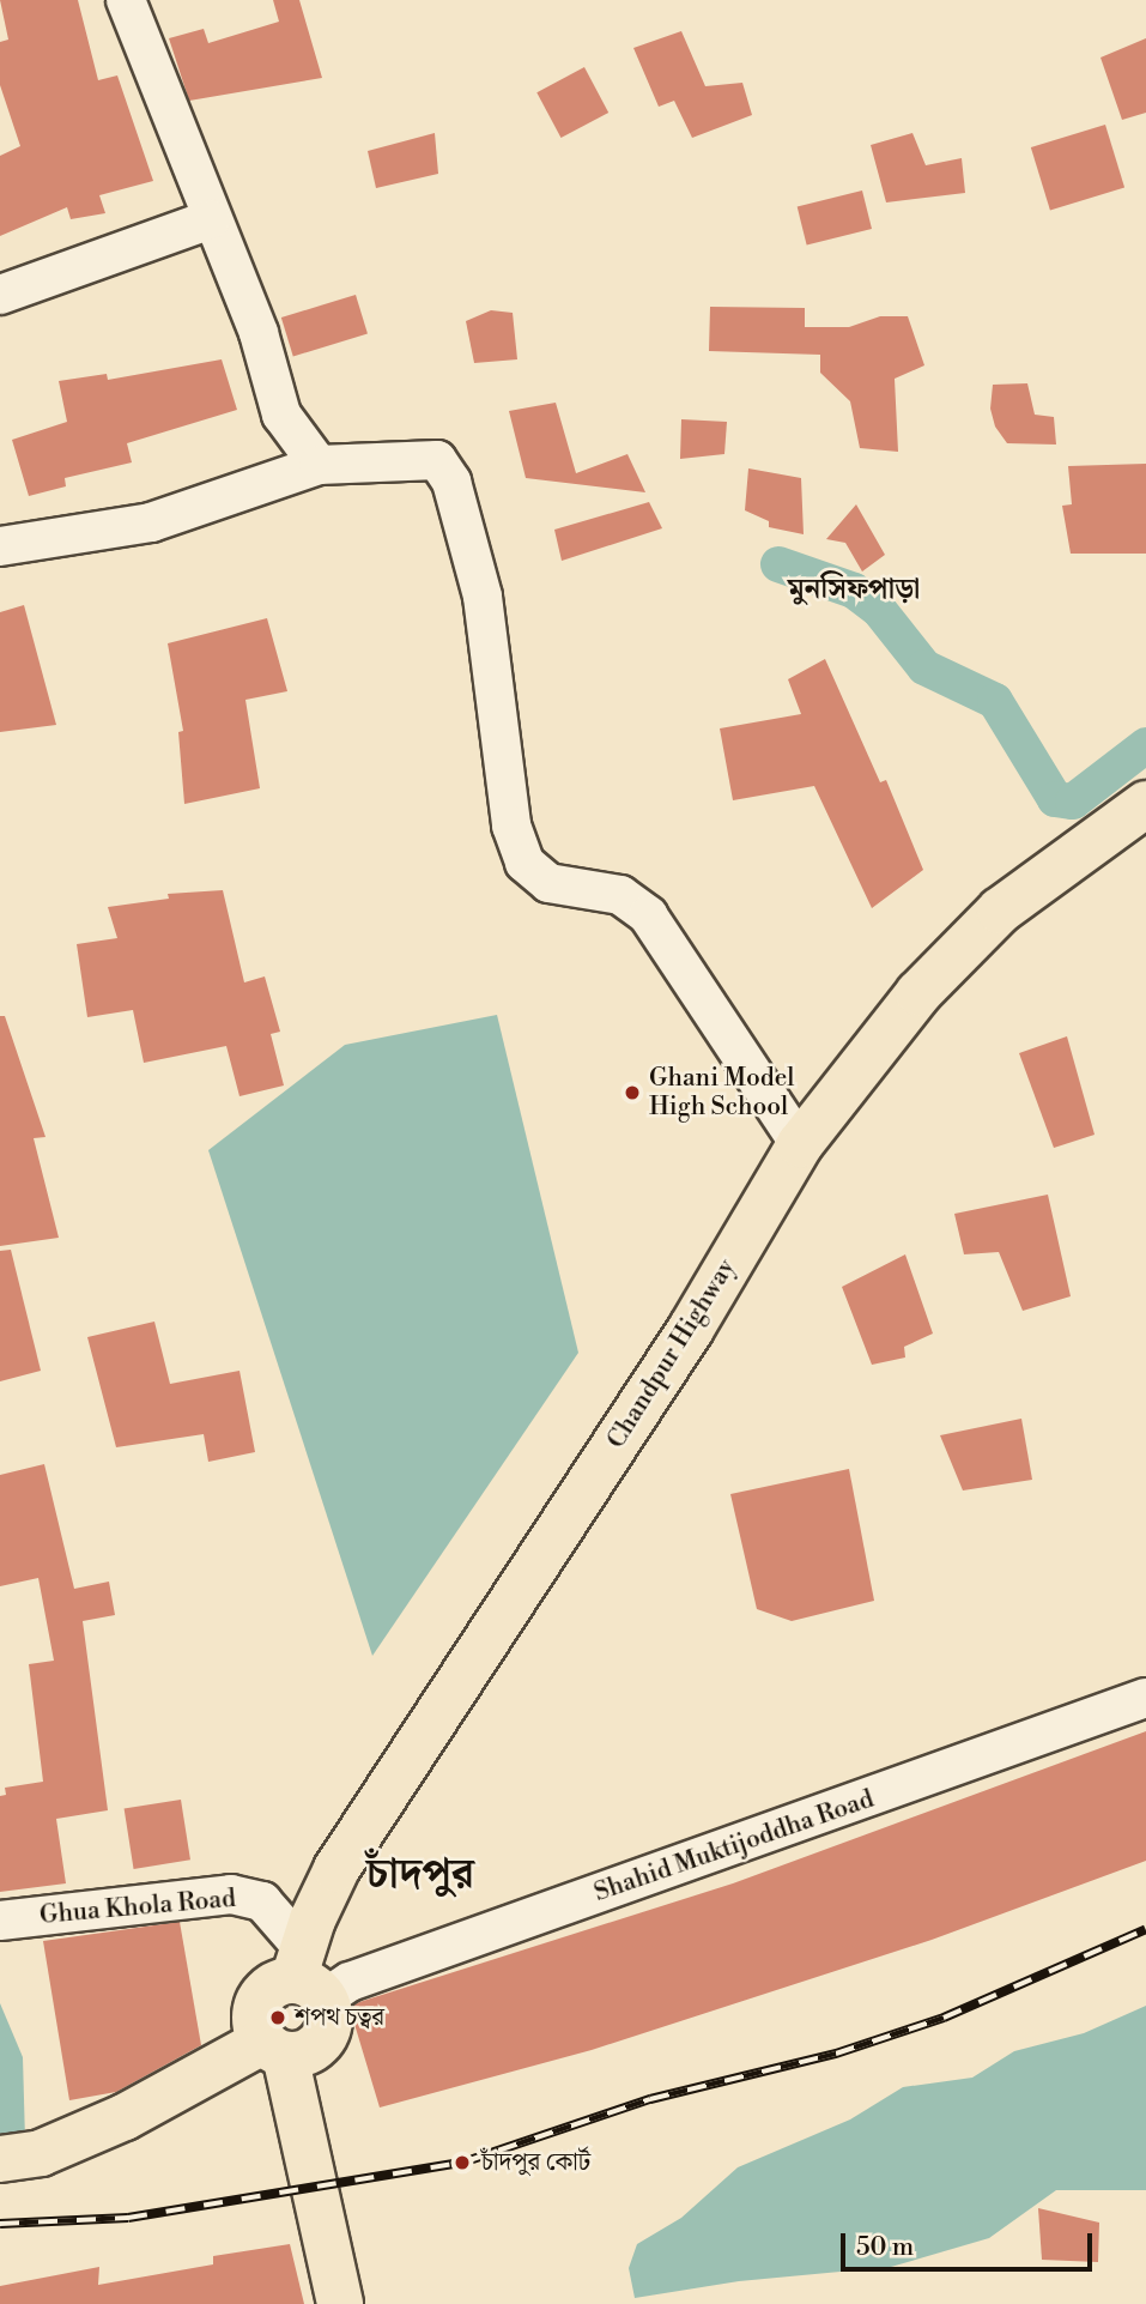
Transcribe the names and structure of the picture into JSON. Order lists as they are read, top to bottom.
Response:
{
  "streets": {
    "main road": ["Chandpur Highway"],
    "street": ["Shahid Muktijoddha Road", "Ghua Khola Road"]
  },
  "crossings": [
    ["Chandpur Highway", "Shahid Muktijoddha Road"],
    ["Chandpur Highway", "Ghua Khola Road"],
    ["Shahid Muktijoddha Road", "Ghua Khola Road"]
  ],
  "districts": ["মুনসিফপাড়া", "চাঁদপুর"],
  "places": ["Ghani Model High School", "শপথ চত্বর", "চাঁদপুর কোর্ট"],
  "scale_bar": "50 m"
}
